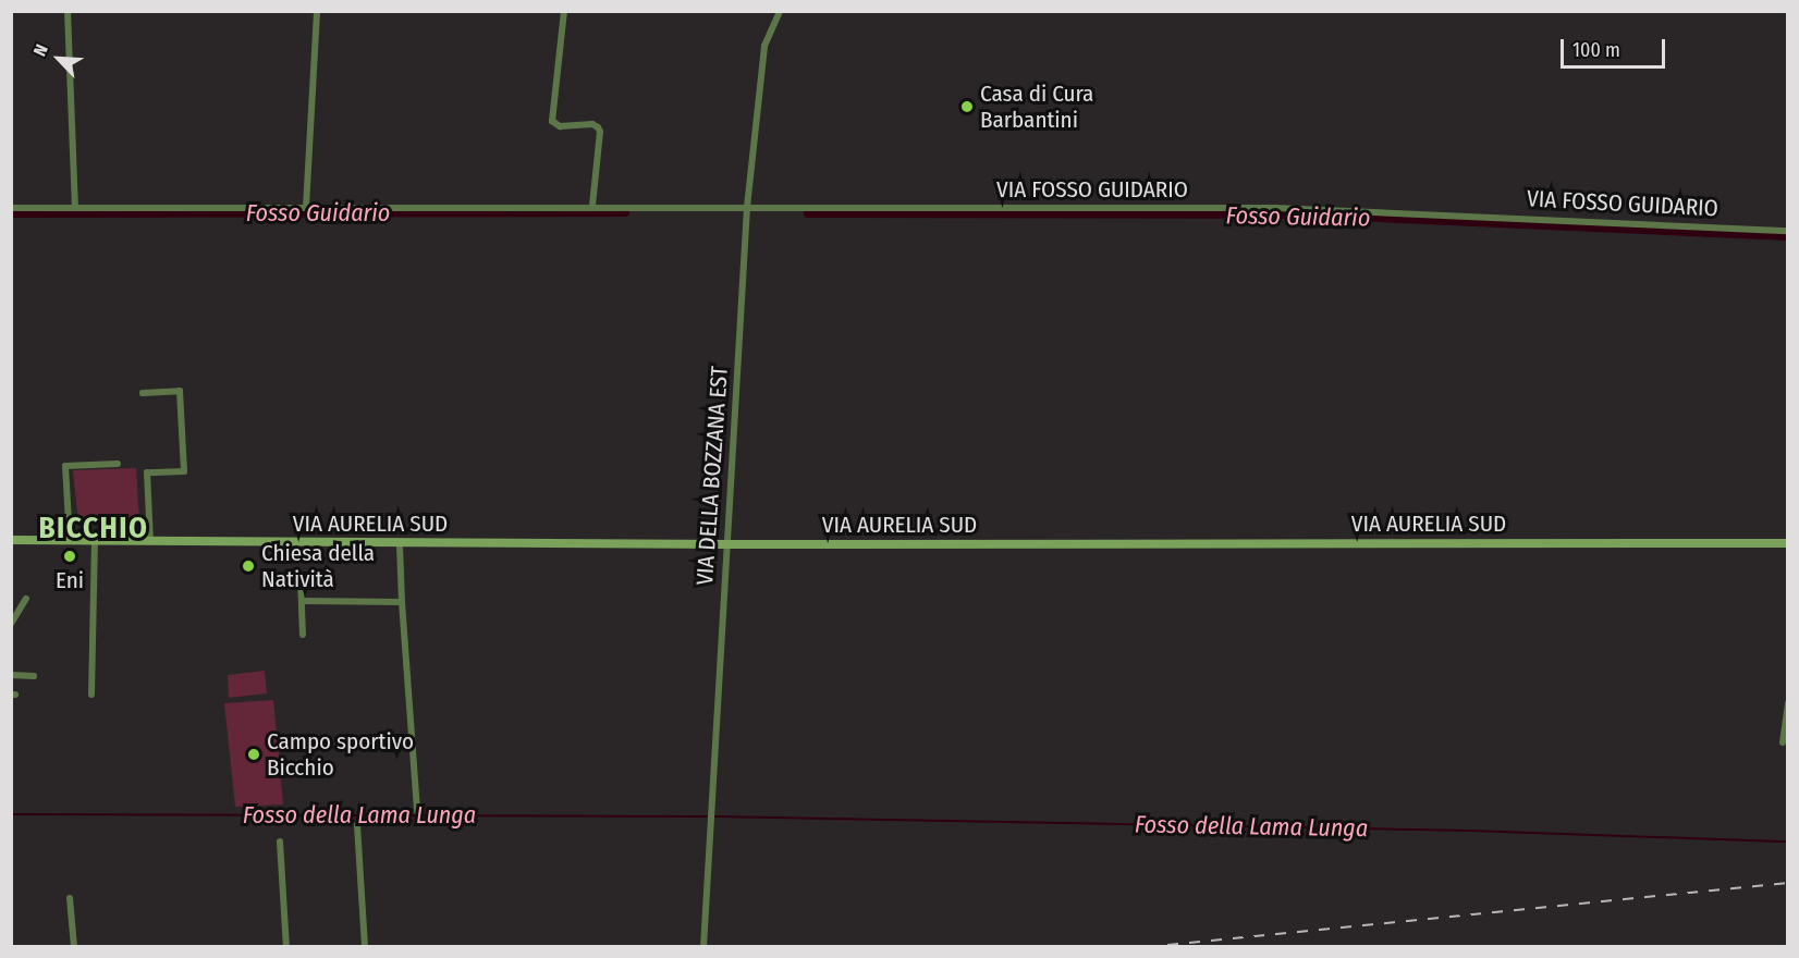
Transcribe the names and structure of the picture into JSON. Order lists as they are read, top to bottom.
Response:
{
  "streets": {
    "main road": ["VIA AURELIA SUD"],
    "street": ["VIA FOSSO GUIDARIO", "VIA DELLA BOZZANA EST"]
  },
  "crossings": [
    ["VIA FOSSO GUIDARIO", "VIA DELLA BOZZANA EST"],
    ["VIA DELLA BOZZANA EST", "VIA AURELIA SUD"]
  ],
  "districts": ["BICCHIO"],
  "water": ["Fosso Guidario", "Fosso della Lama Lunga"],
  "places": [
    "Casa di Cura Barbantini",
    "Eni",
    "Chiesa della Natività",
    "Campo sportivo Bicchio"
  ],
  "scale_bar": "100 m",
  "north": "top left"
}
